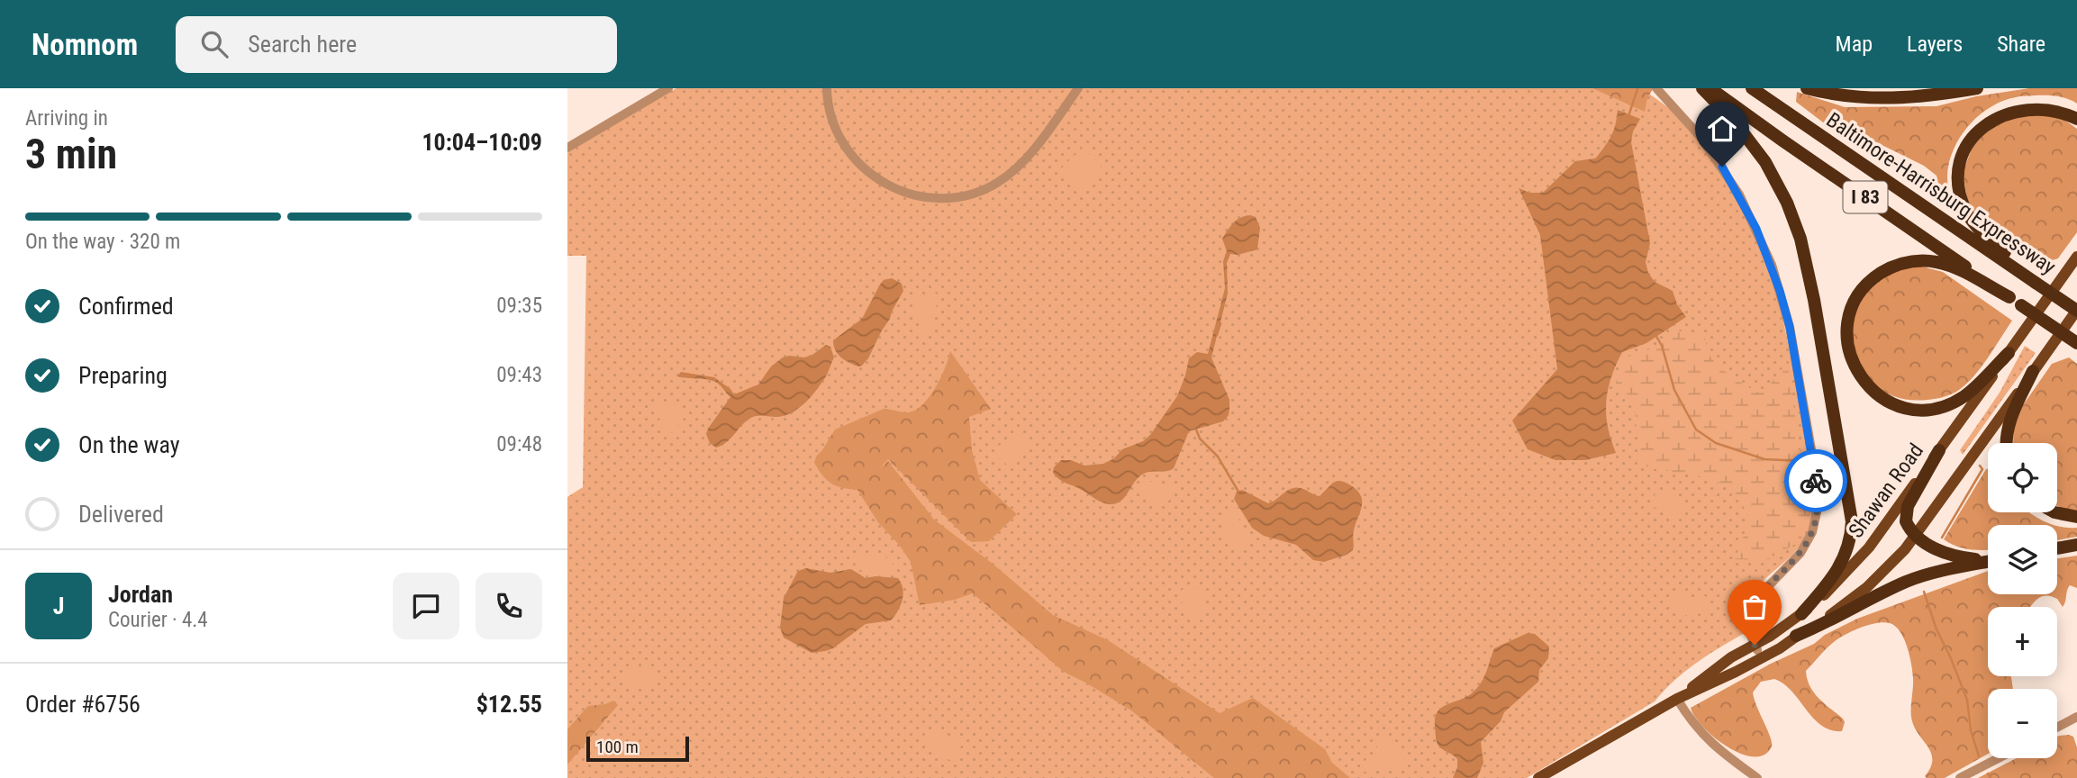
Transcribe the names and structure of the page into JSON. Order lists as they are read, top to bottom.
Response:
{
  "streets": {
    "highway": ["Baltimore-Harrisburg Expressway", "I 83"],
    "main road": ["Shawan Road"]
  },
  "crossings": [
    ["Baltimore-Harrisburg Expressway", "Shawan Road"]
  ],
  "scale_bar": "100 m",
  "page": {
    "header": "Nomnom",
    "search": "Search here",
    "nav": ["Map", "Layers", "Share"],
    "heading": ["3 min", "Arriving in", "10:04–10:09"],
    "panel": [
      "Jordan",
      "Courier · 4.4",
      "Order #6756",
      "$12.55"
    ],
    "bar": "On the way · 320 m",
    "list": [
      ["Confirmed", "09:35"],
      ["Preparing", "09:43"],
      ["On the way", "09:48"],
      "Delivered"
    ],
    "map_buttons": ["+", "−"],
    "round": "J",
    "scale": "100 m"
  }
}
